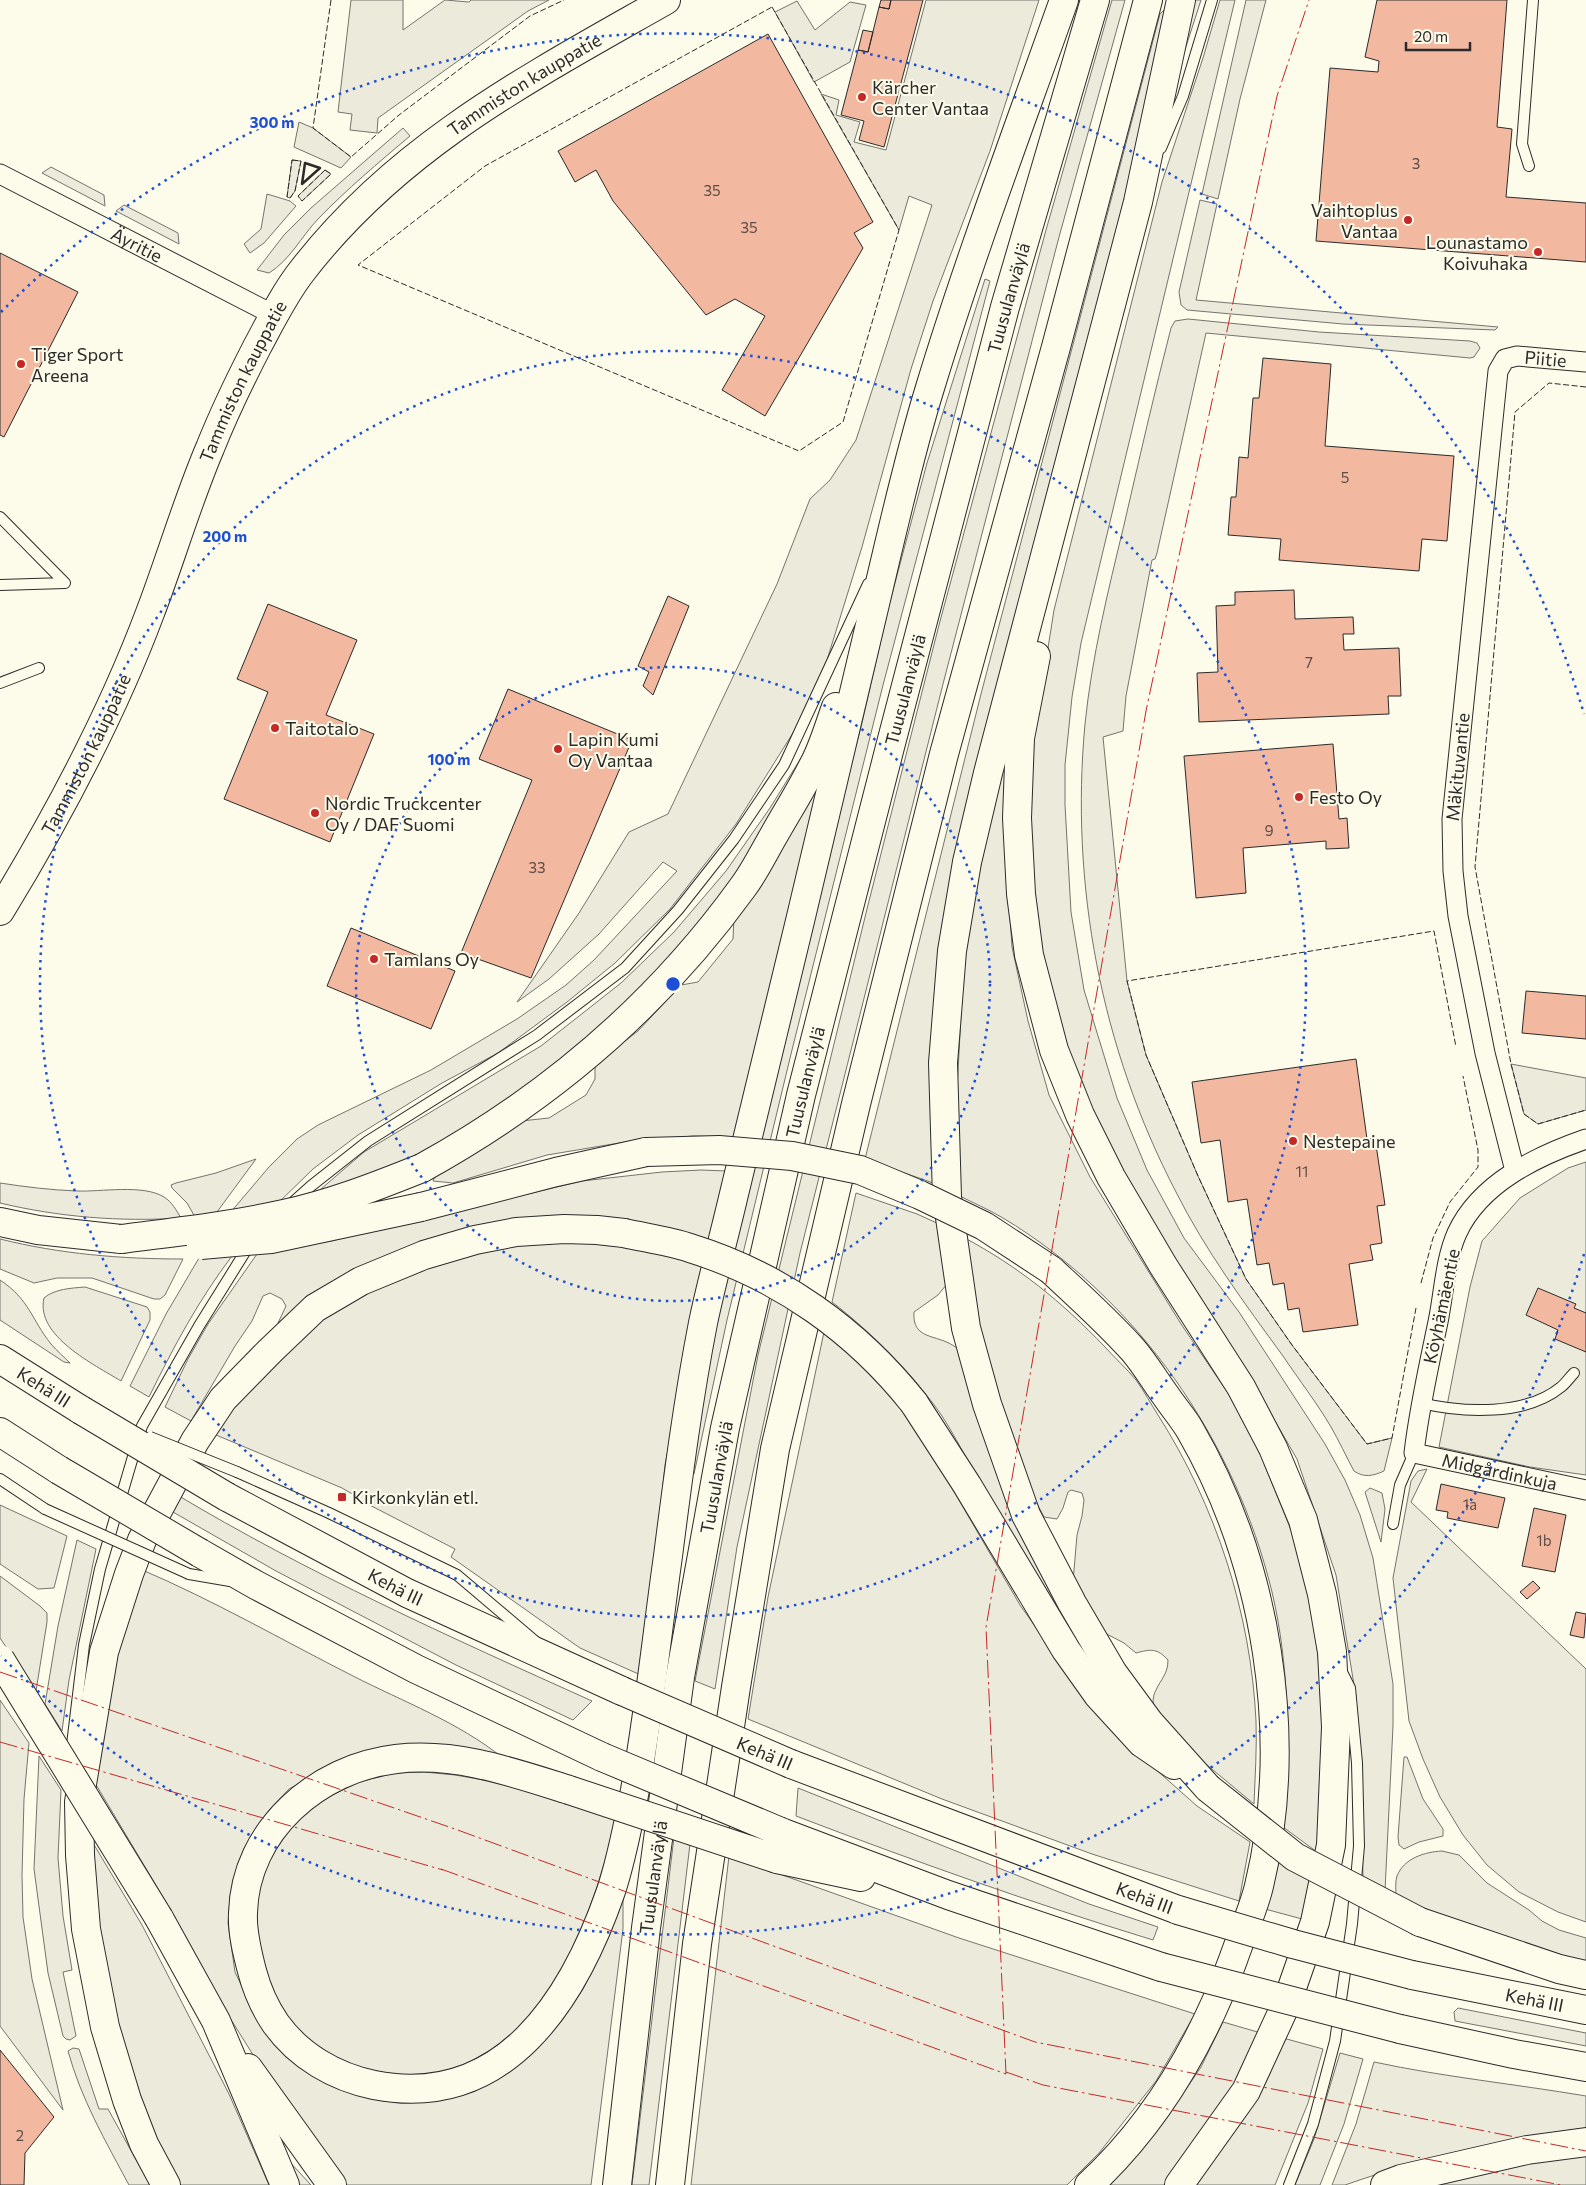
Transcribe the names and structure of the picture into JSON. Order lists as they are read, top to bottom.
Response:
{
  "streets": {
    "main road": ["Tammiston kauppatie", "Tuusulanväylä", "Kehä III"],
    "street": [
      "Äyritie",
      "Piitie",
      "Mäkituvantie",
      "Köyhämäentie",
      "Midgårdinkuja"
    ]
  },
  "crossings": [
    ["Tammiston kauppatie", "Äyritie"],
    ["Piitie", "Mäkituvantie"],
    ["Mäkituvantie", "Köyhämäentie"],
    ["Köyhämäentie", "Midgårdinkuja"]
  ],
  "places": {
    "other": [
      "Kärcher Center Vantaa",
      "Vaihtoplus Vantaa",
      "Lounastamo Koivuhaka",
      "Tiger Sport Areena",
      "Taitotalo",
      "Lapin Kumi Oy Vantaa",
      "Festo Oy",
      "Nordic Truckcenter Oy / DAF Suomi",
      "Tamlans Oy",
      "Nestepaine"
    ],
    "transit": ["Kirkonkylän etl."]
  },
  "house_numbers": [
    "3",
    "35",
    "35",
    "5",
    "7",
    "9",
    "33",
    "11",
    "1a",
    "1b",
    "2"
  ],
  "scale_bar": "20 m",
  "rings": ["300 m", "200 m", "100 m"]
}
